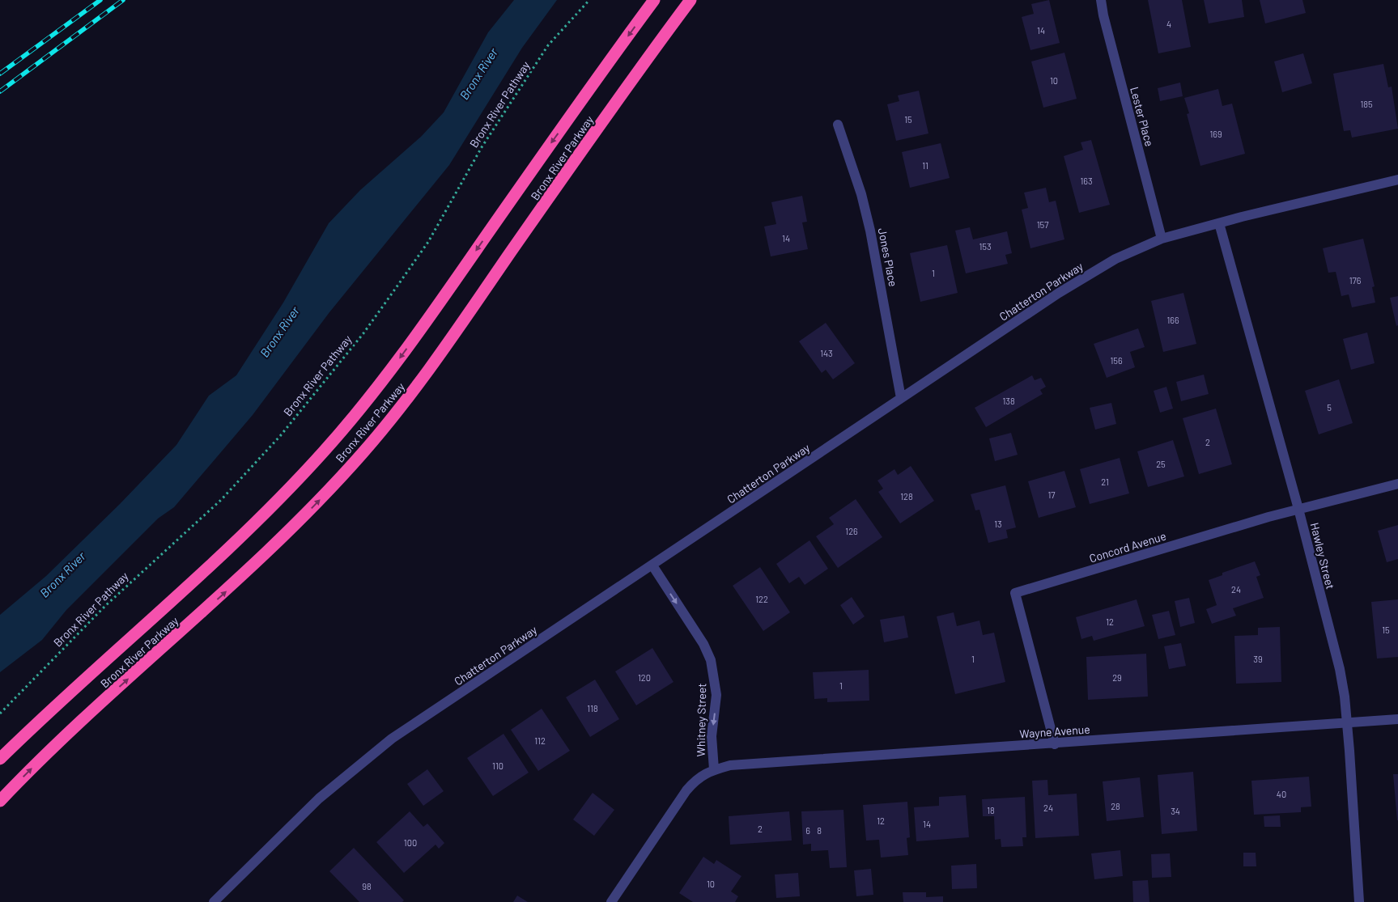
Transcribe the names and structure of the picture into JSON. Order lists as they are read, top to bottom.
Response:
{
  "streets": {
    "highway": ["Bronx River Parkway"],
    "street": [
      "Lester Place",
      "Jones Place",
      "Chatterton Parkway",
      "Concord Avenue",
      "Hawley Street",
      "Whitney Street",
      "Wayne Avenue"
    ],
    "path": ["Bronx River Pathway"]
  },
  "crossings": [
    ["Lester Place", "Chatterton Parkway"],
    ["Jones Place", "Chatterton Parkway"],
    ["Chatterton Parkway", "Hawley Street"],
    ["Chatterton Parkway", "Whitney Street"],
    ["Concord Avenue", "Hawley Street"],
    ["Concord Avenue", "Wayne Avenue"],
    ["Hawley Street", "Wayne Avenue"],
    ["Whitney Street", "Wayne Avenue"]
  ],
  "one_way": ["Whitney Street"],
  "water": ["Bronx River"],
  "house_numbers": [
    "4",
    "14",
    "10",
    "185",
    "15",
    "169",
    "11",
    "163",
    "157",
    "14",
    "153",
    "1",
    "176",
    "166",
    "143",
    "156",
    "138",
    "5",
    "2",
    "25",
    "21",
    "17",
    "128",
    "13",
    "126",
    "24",
    "122",
    "12",
    "15",
    "1",
    "39",
    "120",
    "29",
    "1",
    "118",
    "112",
    "110",
    "40",
    "28",
    "24",
    "18",
    "34",
    "12",
    "14",
    "2",
    "6",
    "8",
    "100",
    "10",
    "98"
  ]
}
